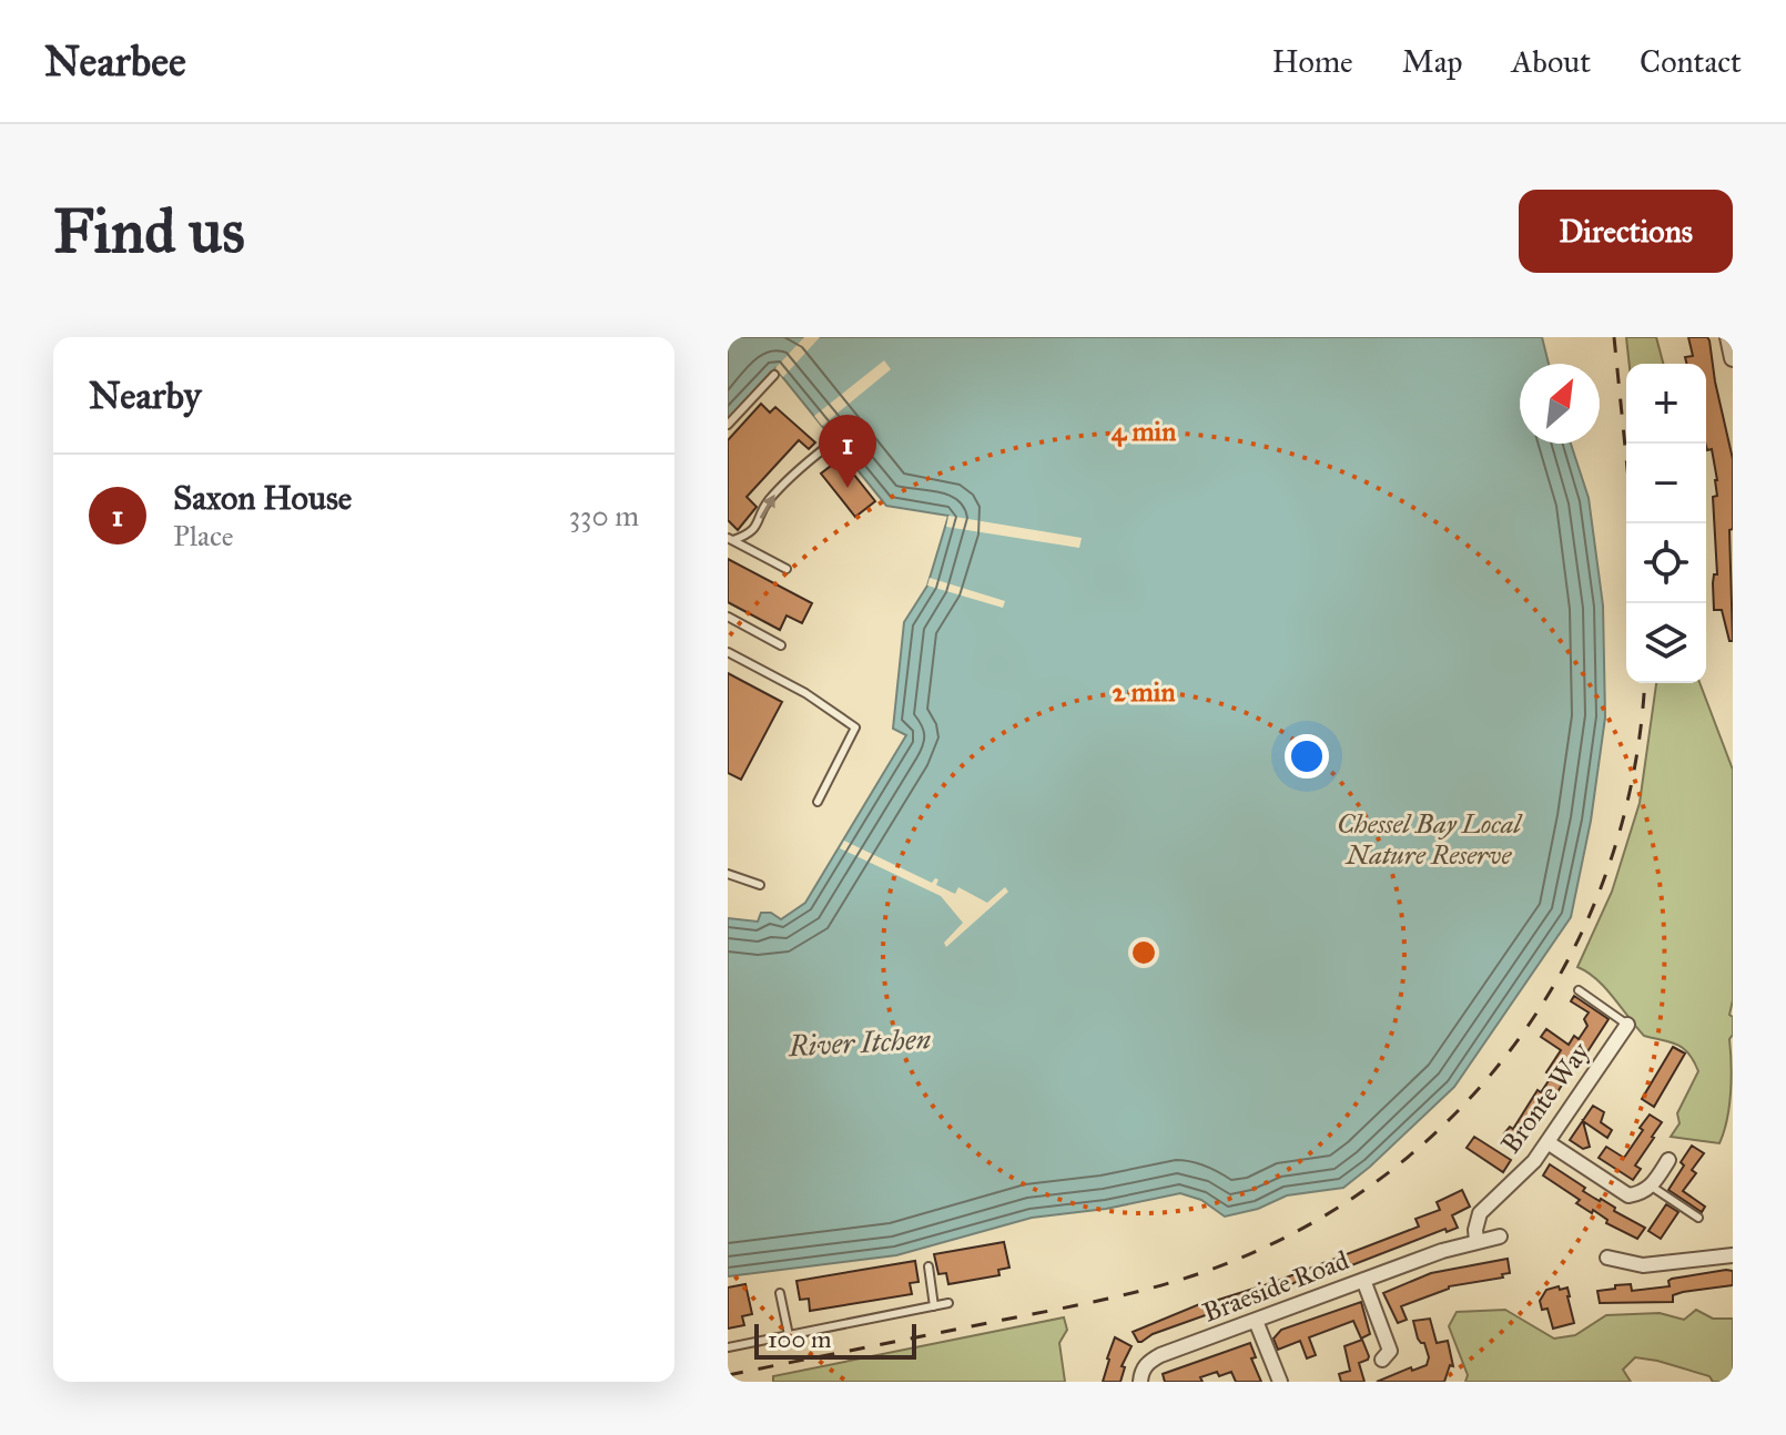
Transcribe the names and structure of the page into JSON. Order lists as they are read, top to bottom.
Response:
{
  "streets": {
    "street": ["Bronte Way", "Braeside Road"]
  },
  "crossings": [
    ["Bronte Way", "Braeside Road"]
  ],
  "water": ["River Itchen"],
  "parks": ["Chessel Bay Local Nature Reserve"],
  "scale_bar": "100 m",
  "north": "top right",
  "page": {
    "header": "Nearbee",
    "nav": [
      "Home",
      "Map",
      "About",
      "Contact"
    ],
    "buttons": "Directions",
    "title": "Find us",
    "heading": "Nearby",
    "map_buttons": ["+", "−"],
    "pins": "1",
    "list": [
      {
        "mark": "1",
        "name": "Saxon House",
        "note": "Place",
        "value": "330 m"
      }
    ],
    "scale": "100 m"
  },
  "rings": ["4 min", "2 min"]
}
